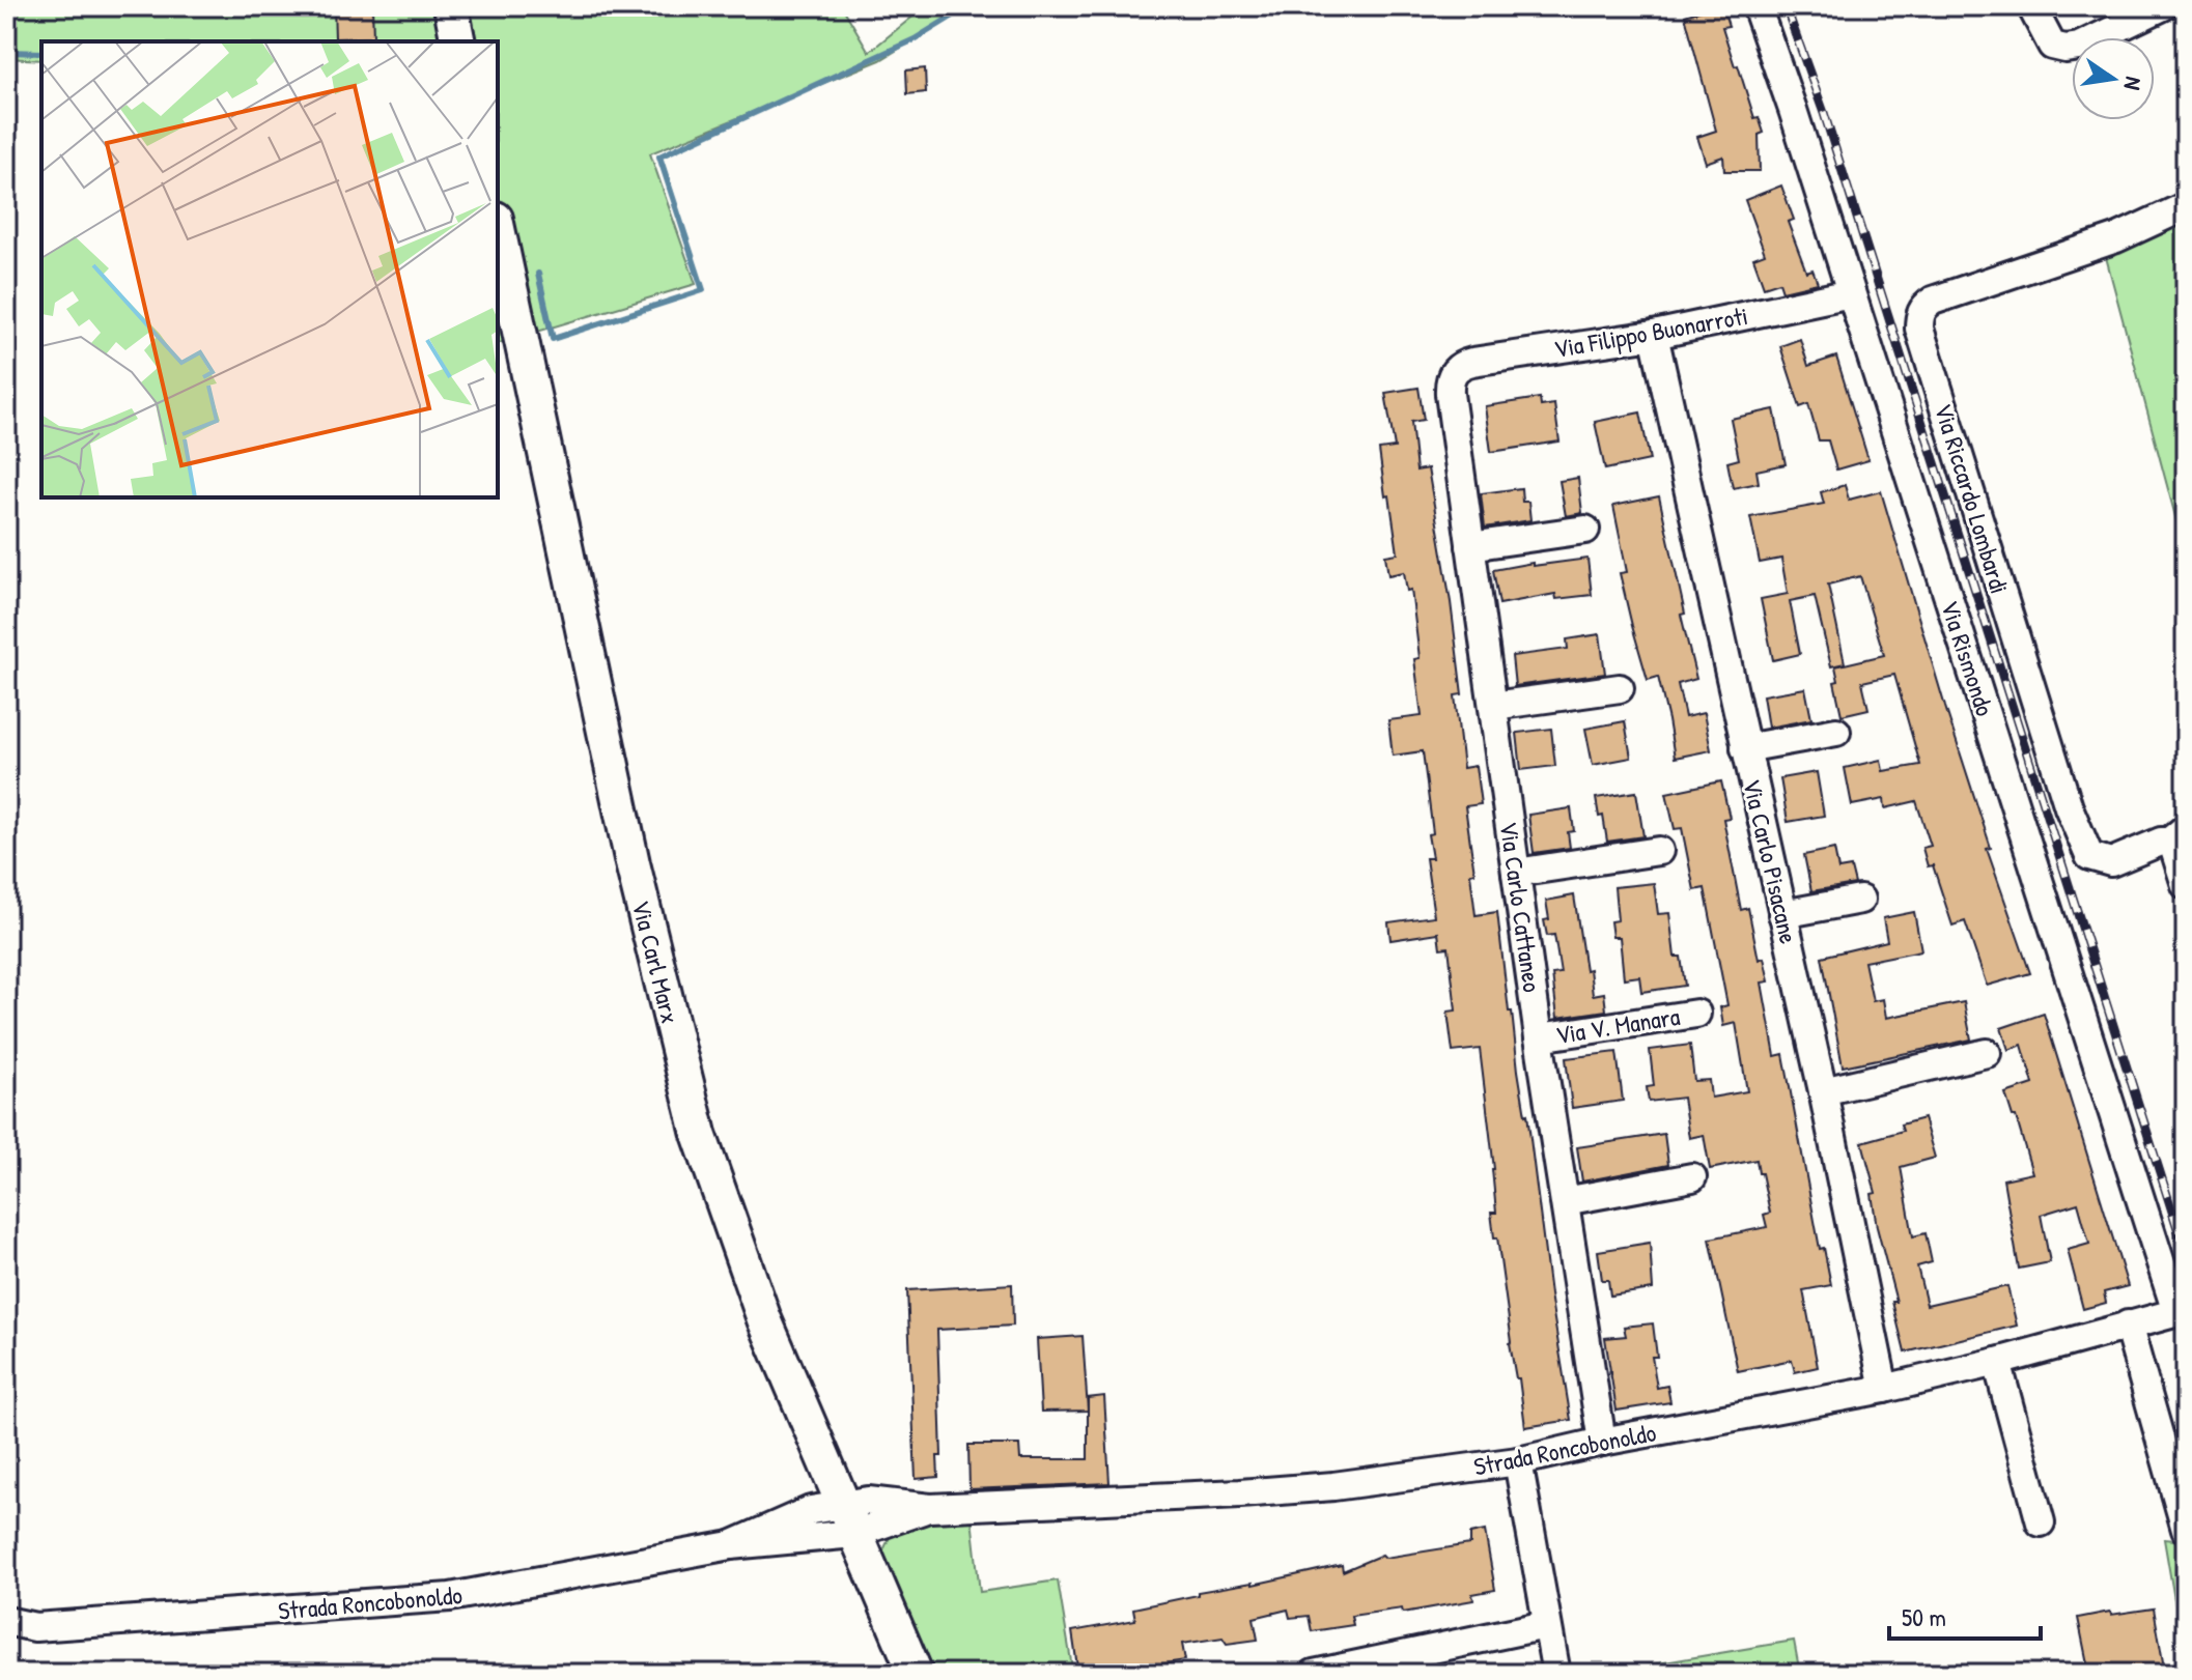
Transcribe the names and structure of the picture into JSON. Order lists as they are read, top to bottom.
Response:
{
  "streets": {
    "main road": ["Via Carl Marx"],
    "street": [
      "Via Filippo Buonarroti",
      "Via Riccardo Lombardi",
      "Via Rismondo",
      "Via Carlo Pisacane",
      "Via Carlo Cattaneo",
      "Via V. Manara",
      "Strada Roncobonoldo"
    ]
  },
  "crossings": [
    ["Via Filippo Buonarroti", "Via Rismondo"],
    ["Via Filippo Buonarroti", "Via Carlo Pisacane"],
    ["Via Filippo Buonarroti", "Via Carlo Cattaneo"],
    ["Via Rismondo", "Strada Roncobonoldo"],
    ["Via Carlo Pisacane", "Strada Roncobonoldo"],
    ["Via Carlo Cattaneo", "Via V. Manara"],
    ["Via Carlo Cattaneo", "Strada Roncobonoldo"],
    ["Via Carl Marx", "Strada Roncobonoldo"]
  ],
  "scale_bar": "50 m",
  "north": "right"
}
